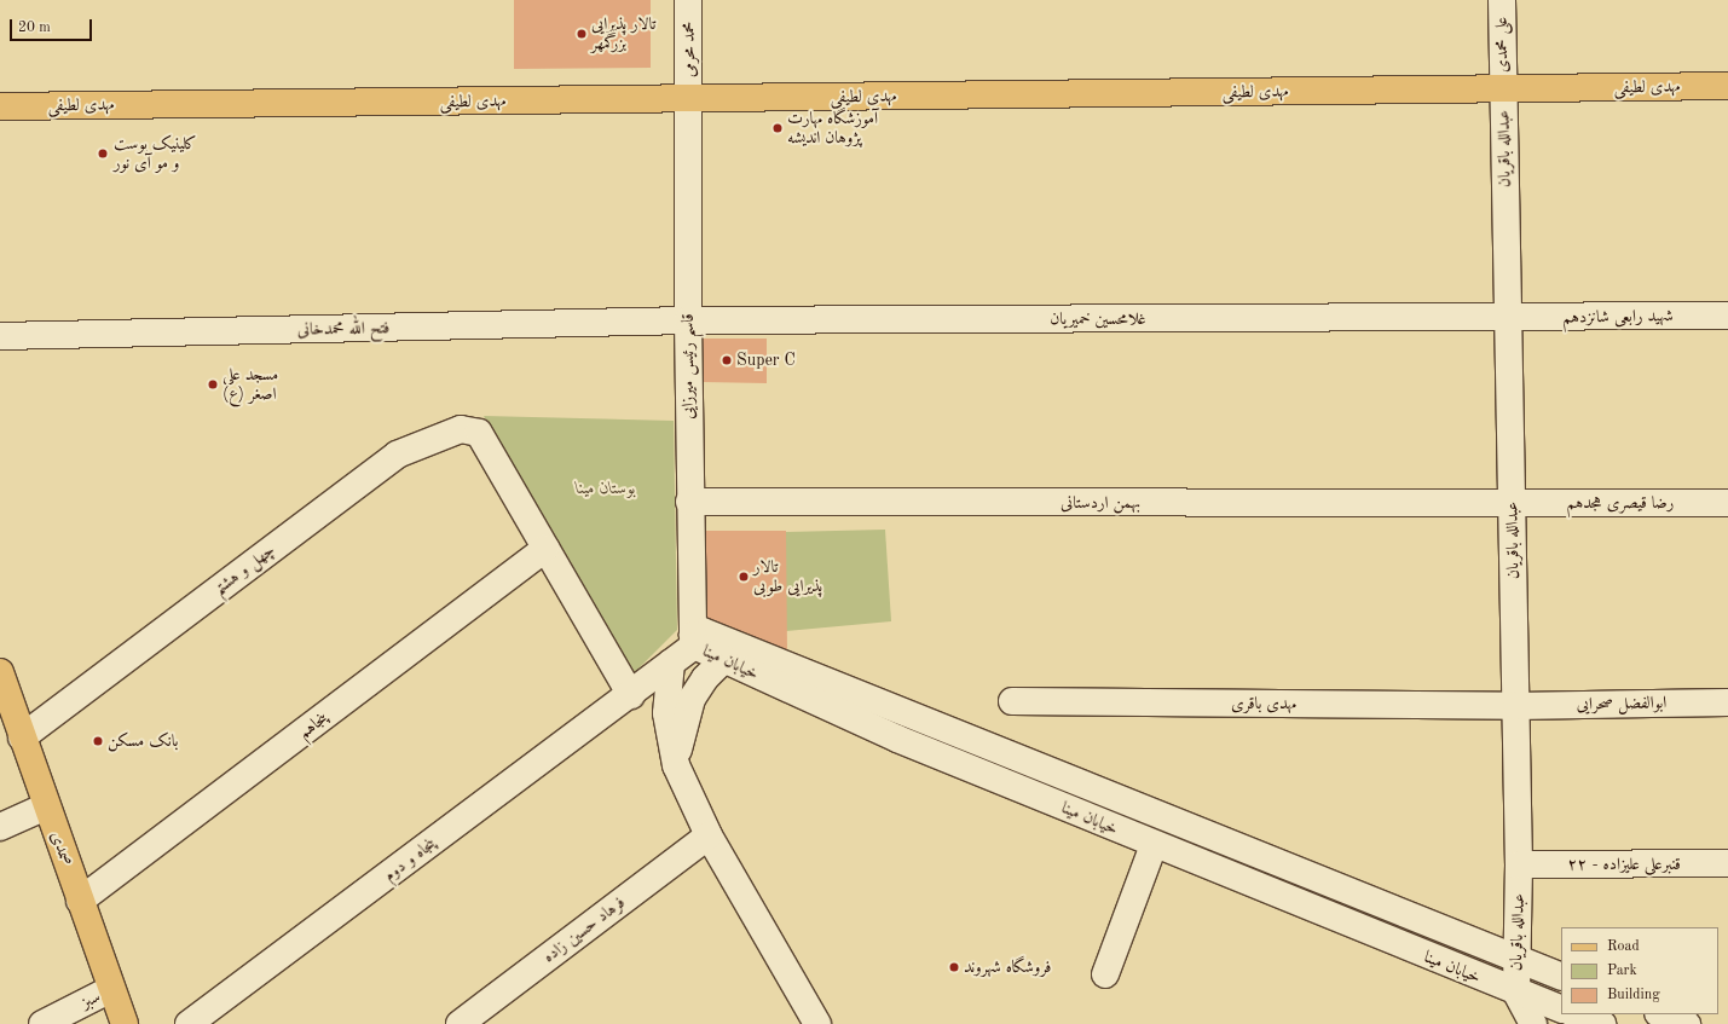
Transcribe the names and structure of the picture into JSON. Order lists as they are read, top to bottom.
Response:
{
  "streets": {
    "main road": ["مهدی لطیفی", "صمدی"],
    "street": [
      "علی محمدی",
      "محمد محرمی",
      "عبدالله باقریان",
      "شهید رابعی شانزدهم",
      "غلامحسین خمیریان",
      "فتح الله محمدخانی",
      "قاسم رئیس میرزایی",
      "بهمن اردستانی",
      "رضا قیصری هجدهم",
      "چهل و هشتم",
      "خیابان مینا",
      "مهدی باقری",
      "ابوالفضل صحرایی",
      "پنجاهم",
      "پنجاه و دوم",
      "قنبرعلی علیزاده - ۲۲",
      "فرهاد حسین زاده",
      "سبز"
    ]
  },
  "crossings": [
    ["علی محمدی", "مهدی لطیفی"],
    ["علی محمدی", "عبدالله باقریان"],
    ["محمد محرمی", "مهدی لطیفی"],
    ["محمد محرمی", "قاسم رئیس میرزایی"],
    ["مهدی لطیفی", "عبدالله باقریان"],
    ["مهدی لطیفی", "قاسم رئیس میرزایی"],
    ["عبدالله باقریان", "شهید رابعی شانزدهم"],
    ["عبدالله باقریان", "غلامحسین خمیریان"],
    ["عبدالله باقریان", "بهمن اردستانی"],
    ["عبدالله باقریان", "رضا قیصری هجدهم"],
    ["عبدالله باقریان", "خیابان مینا"],
    ["عبدالله باقریان", "مهدی باقری"],
    ["عبدالله باقریان", "ابوالفضل صحرایی"],
    ["عبدالله باقریان", "قنبرعلی علیزاده - ۲۲"],
    ["شهید رابعی شانزدهم", "غلامحسین خمیریان"],
    ["غلامحسین خمیریان", "فتح الله محمدخانی"],
    ["غلامحسین خمیریان", "قاسم رئیس میرزایی"],
    ["فتح الله محمدخانی", "قاسم رئیس میرزایی"],
    ["قاسم رئیس میرزایی", "بهمن اردستانی"],
    ["قاسم رئیس میرزایی", "خیابان مینا"],
    ["قاسم رئیس میرزایی", "پنجاه و دوم"],
    ["بهمن اردستانی", "رضا قیصری هجدهم"],
    ["چهل و هشتم", "پنجاهم"],
    ["چهل و هشتم", "صمدی"],
    ["خیابان مینا", "پنجاه و دوم"],
    ["مهدی باقری", "ابوالفضل صحرایی"],
    ["پنجاهم", "صمدی"],
    ["صمدی", "سبز"]
  ],
  "parks": ["بوستان مینا"],
  "places": [
    "تالار پذیرایی بزرگمهر",
    "آموزشگاه مهارت پژوهان اندیشه",
    "کلینیک پوست و مو آی نور",
    "Super C",
    "مسجد علی اصغر (ع)",
    "تالار پذیرایی طوبی",
    "بانک مسکن",
    "فروشگاه شهروند"
  ],
  "legend": ["Road", "Park", "Building"],
  "scale_bar": "20 m"
}
